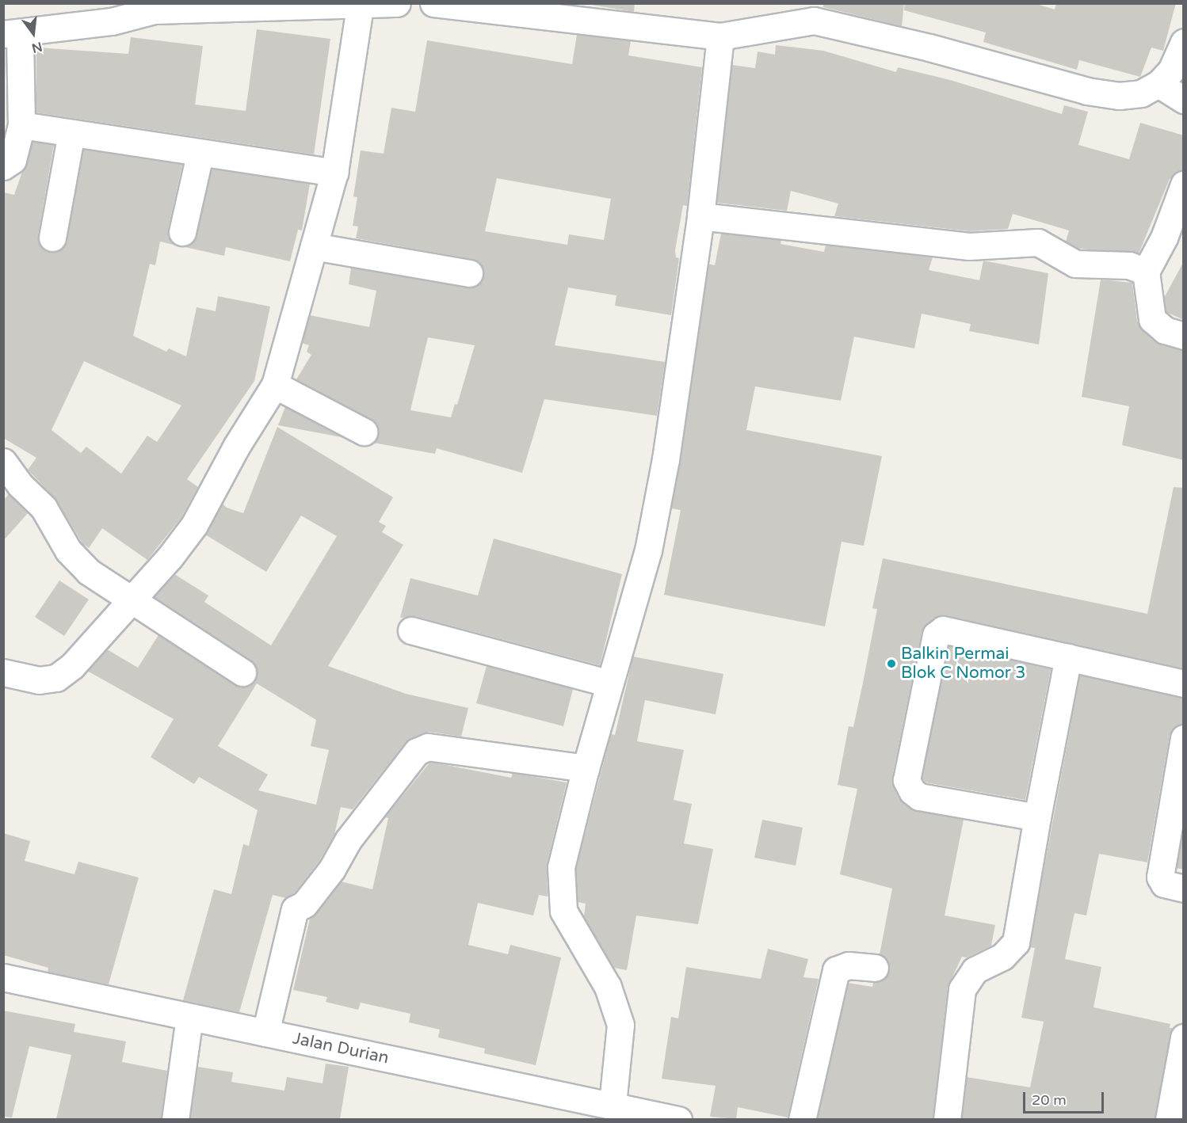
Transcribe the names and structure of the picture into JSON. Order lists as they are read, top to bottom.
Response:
{
  "streets": {
    "street": ["Jalan Durian"]
  },
  "places": ["Balkin Permai Blok C Nomor 3"],
  "scale_bar": "20 m",
  "north": "bottom"
}
